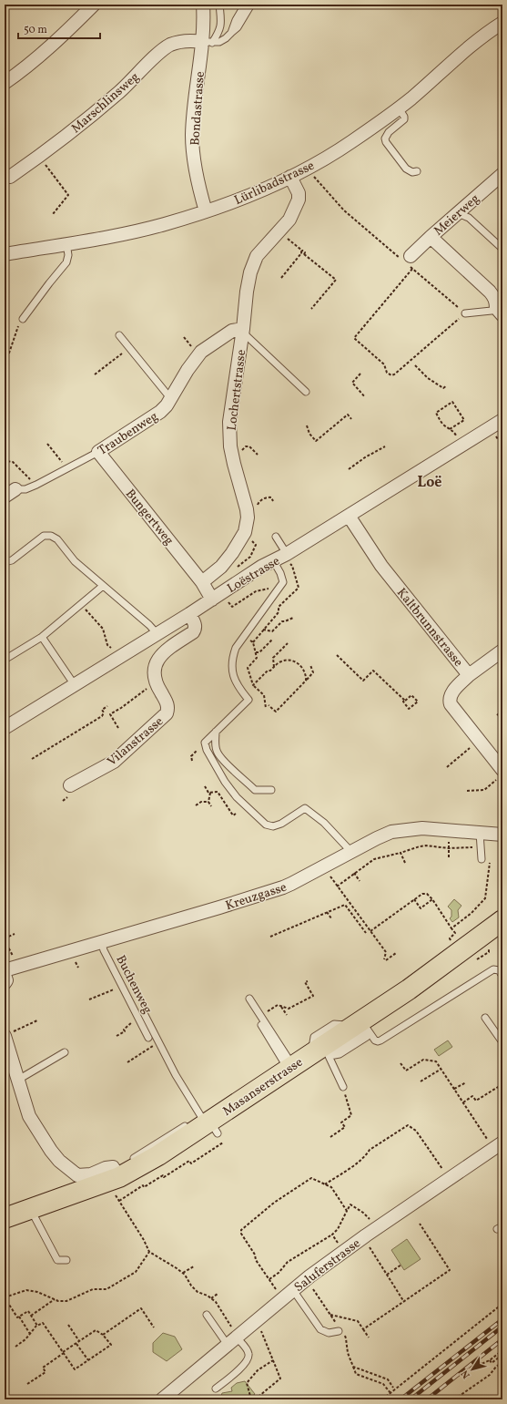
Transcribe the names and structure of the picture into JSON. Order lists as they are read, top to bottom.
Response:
{
  "streets": {
    "main road": ["Masanserstrasse"],
    "street": [
      "Marschlinsweg",
      "Bondastrasse",
      "Lürlibadstrasse",
      "Meierweg",
      "Lochertstrasse",
      "Traubenweg",
      "Bungertweg",
      "Loëstrasse",
      "Kaltbrunnstrasse",
      "Vilanstrasse",
      "Kreuzgasse",
      "Saluferstrasse"
    ],
    "lane": ["Buchenweg"]
  },
  "crossings": [
    ["Marschlinsweg", "Bondastrasse"],
    ["Bondastrasse", "Lürlibadstrasse"],
    ["Lürlibadstrasse", "Lochertstrasse"],
    ["Lochertstrasse", "Traubenweg"],
    ["Lochertstrasse", "Bungertweg"],
    ["Traubenweg", "Bungertweg"],
    ["Loëstrasse", "Kaltbrunnstrasse"],
    ["Loëstrasse", "Vilanstrasse"],
    ["Kreuzgasse", "Buchenweg"]
  ],
  "districts": ["Loë"],
  "scale_bar": "50 m",
  "north": "bottom left"
}
